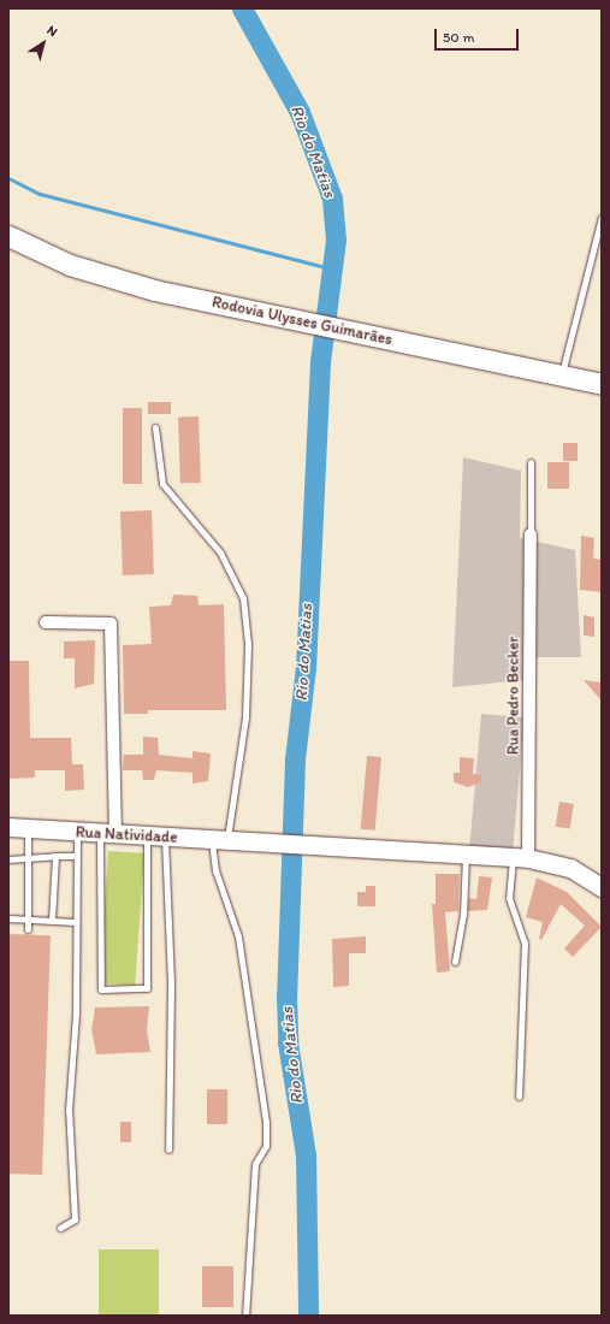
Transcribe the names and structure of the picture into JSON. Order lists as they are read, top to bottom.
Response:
{
  "streets": {
    "highway": ["Rodovia Ulysses Guimarães"],
    "main road": ["Rua Natividade"],
    "street": ["Rua Pedro Becker"]
  },
  "crossings": [
    ["Rua Pedro Becker", "Rua Natividade"]
  ],
  "water": ["Rio do Matias"],
  "scale_bar": "50 m",
  "north": "top right"
}
